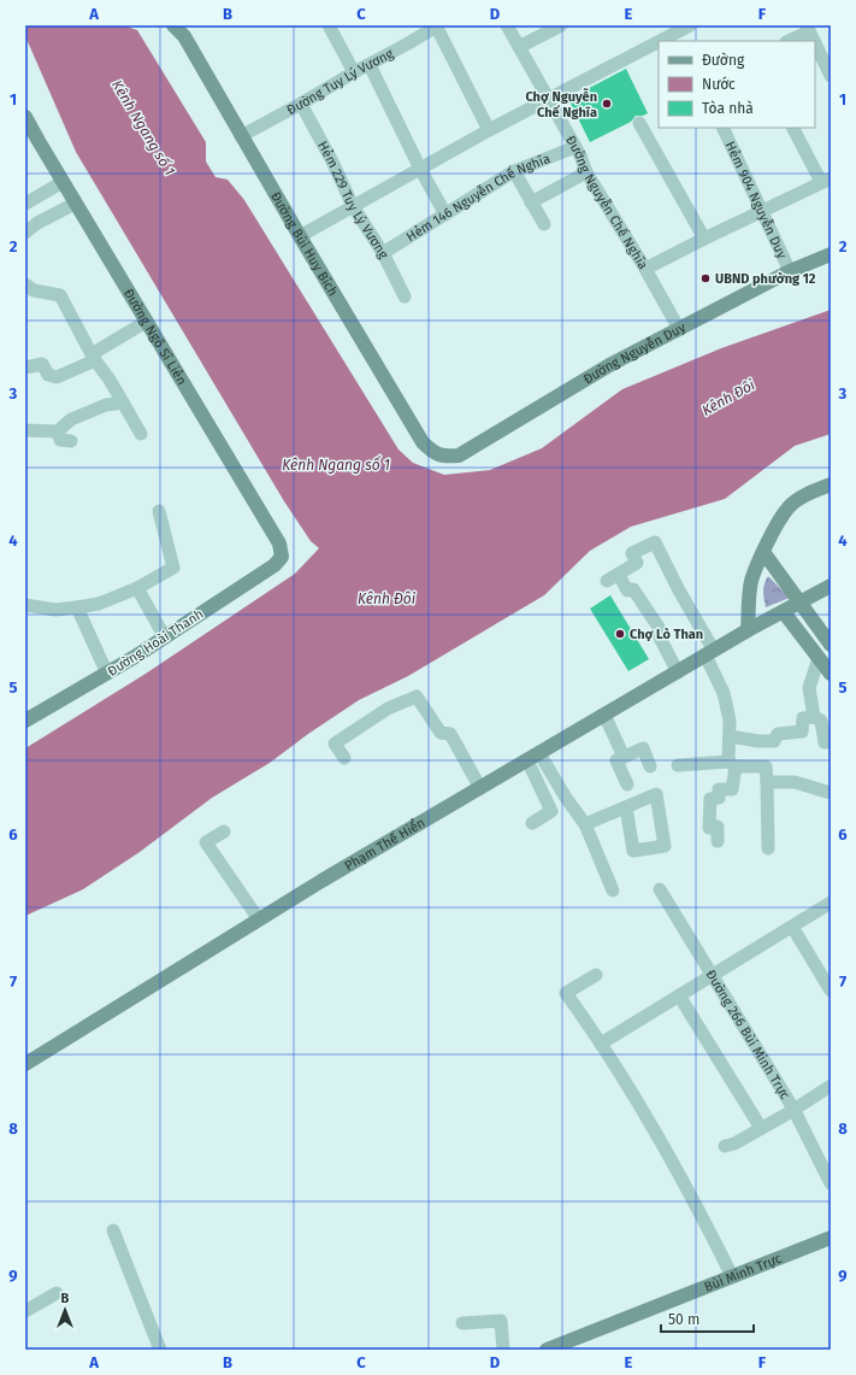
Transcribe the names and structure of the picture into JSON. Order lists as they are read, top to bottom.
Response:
{
  "streets": {
    "street": [
      "Đường Tuy Lý Vương",
      "Hẻm 146 Nguyễn Chế Nghĩa",
      "Hẻm 904 Nguyễn Duy",
      "Hẻm 229 Tuy Lý Vương",
      "Đường Nguyễn Chế Nghĩa",
      "Đường Bùi Huy Bích",
      "Đường Ngô Sĩ Liên",
      "Đường Nguyễn Duy",
      "Đường Hoài Thanh",
      "Phạm Thế Hiển",
      "Đường 266 Bùi Minh Trực",
      "Bùi Minh Trực"
    ]
  },
  "crossings": [
    ["Đường Tuy Lý Vương", "Hẻm 229 Tuy Lý Vương"],
    ["Đường Tuy Lý Vương", "Đường Bùi Huy Bích"],
    ["Hẻm 146 Nguyễn Chế Nghĩa", "Hẻm 229 Tuy Lý Vương"],
    ["Hẻm 146 Nguyễn Chế Nghĩa", "Đường Nguyễn Chế Nghĩa"],
    ["Hẻm 904 Nguyễn Duy", "Đường Nguyễn Duy"],
    ["Đường Nguyễn Chế Nghĩa", "Đường Nguyễn Duy"],
    ["Đường Bùi Huy Bích", "Đường Nguyễn Duy"],
    ["Đường Ngô Sĩ Liên", "Đường Hoài Thanh"]
  ],
  "water": ["Kênh Ngang số 1", "Kênh Đôi"],
  "places": ["Chợ Nguyễn Chế Nghĩa", "UBND phường 12", "Chợ Lò Than"],
  "legend": ["Đường", "Nước", "Tòa nhà"],
  "scale_bar": "50 m",
  "north": "top",
  "grid": {
    "columns": [
      "A",
      "B",
      "C",
      "D",
      "E",
      "F"
    ],
    "rows": [
      "1",
      "2",
      "3",
      "4",
      "5",
      "6",
      "7",
      "8",
      "9"
    ]
  }
}
